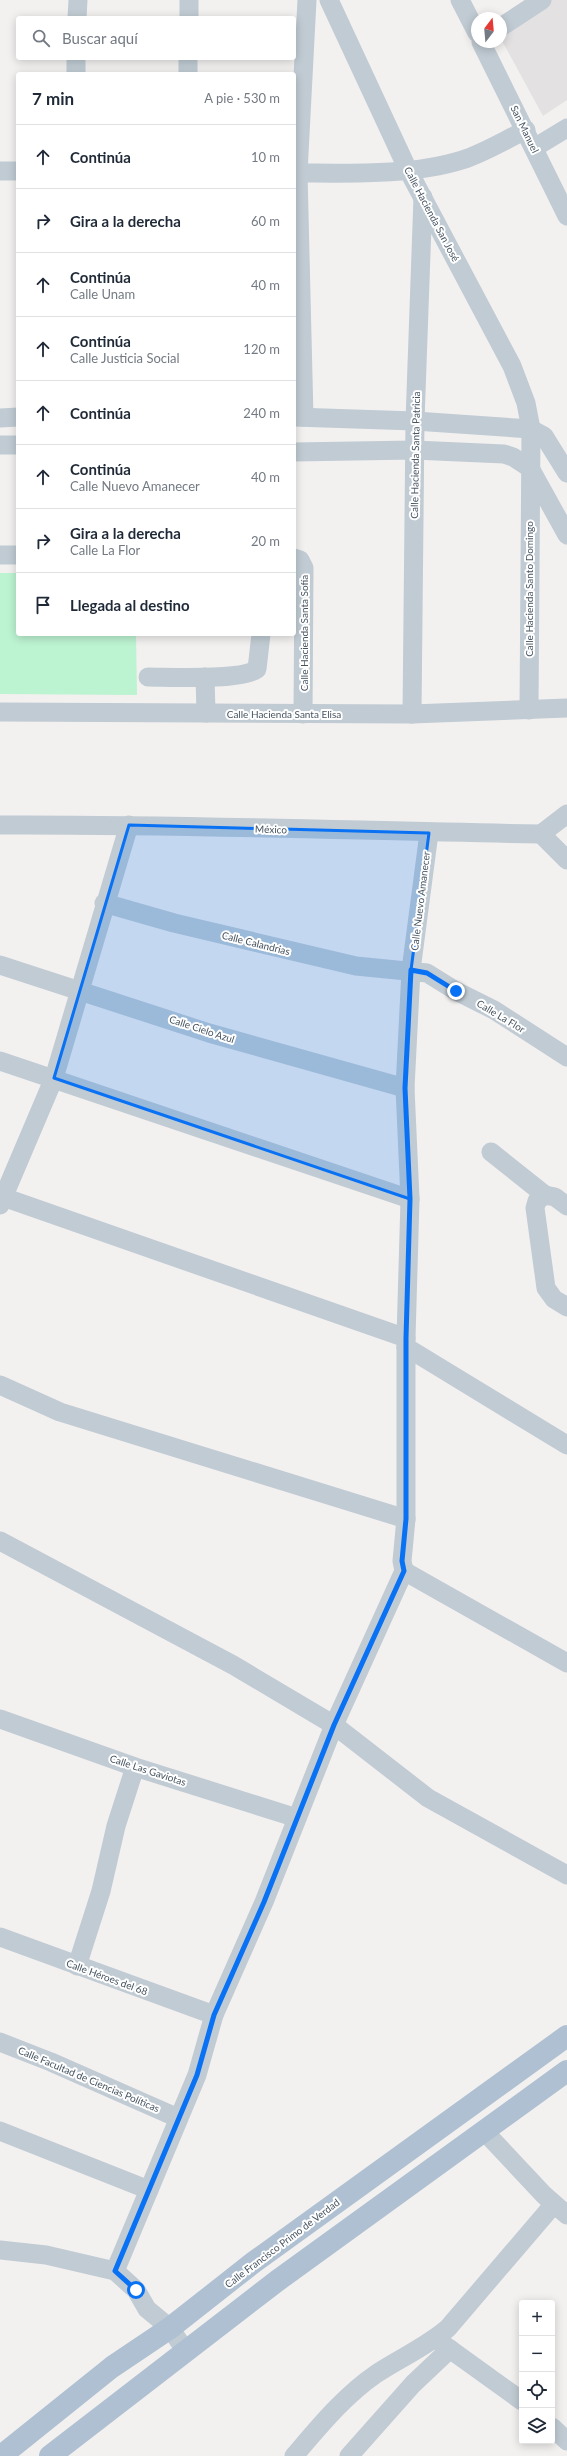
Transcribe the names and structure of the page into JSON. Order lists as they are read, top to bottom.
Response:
{
  "streets": {
    "main road": ["Calle Francisco Primo de Verdad"],
    "street": [
      "San Manuel",
      "Calle Hacienda San José",
      "Calle Hacienda Santa Patricia",
      "Calle Hacienda Santo Domingo",
      "Calle Hacienda Santa Sofía",
      "Calle Hacienda Santa Elisa",
      "México",
      "Calle Nuevo Amanecer",
      "Calle Calandrias",
      "Calle La Flor",
      "Calle Cielo Azul",
      "Calle Las Gaviotas",
      "Calle Héroes del 68",
      "Calle Facultad de Ciencias Políticas"
    ]
  },
  "crossings": [
    ["Calle Hacienda San José", "Calle Hacienda Santa Patricia"],
    ["Calle Hacienda San José", "Calle Hacienda Santo Domingo"],
    ["Calle Hacienda Santa Patricia", "Calle Hacienda Santa Elisa"],
    ["Calle Hacienda Santo Domingo", "Calle Hacienda Santa Elisa"],
    ["Calle Hacienda Santa Sofía", "Calle Hacienda Santa Elisa"],
    ["México", "Calle Nuevo Amanecer"],
    ["Calle Nuevo Amanecer", "Calle Calandrias"],
    ["Calle Nuevo Amanecer", "Calle La Flor"],
    ["Calle Nuevo Amanecer", "Calle Cielo Azul"],
    ["Calle Calandrias", "Calle La Flor"]
  ],
  "north": "top",
  "page": {
    "search": "Buscar aquí",
    "heading": ["7 min", "A pie · 530 m"],
    "list": [
      ["Continúa", "10 m"],
      ["Gira a la derecha", "60 m"],
      ["Continúa", "Calle Unam", "40 m"],
      ["Continúa", "Calle Justicia Social", "120 m"],
      ["Continúa", "240 m"],
      ["Continúa", "Calle Nuevo Amanecer", "40 m"],
      ["Gira a la derecha", "Calle La Flor", "20 m"],
      "Llegada al destino"
    ],
    "map_buttons": ["+", "−"]
  }
}
